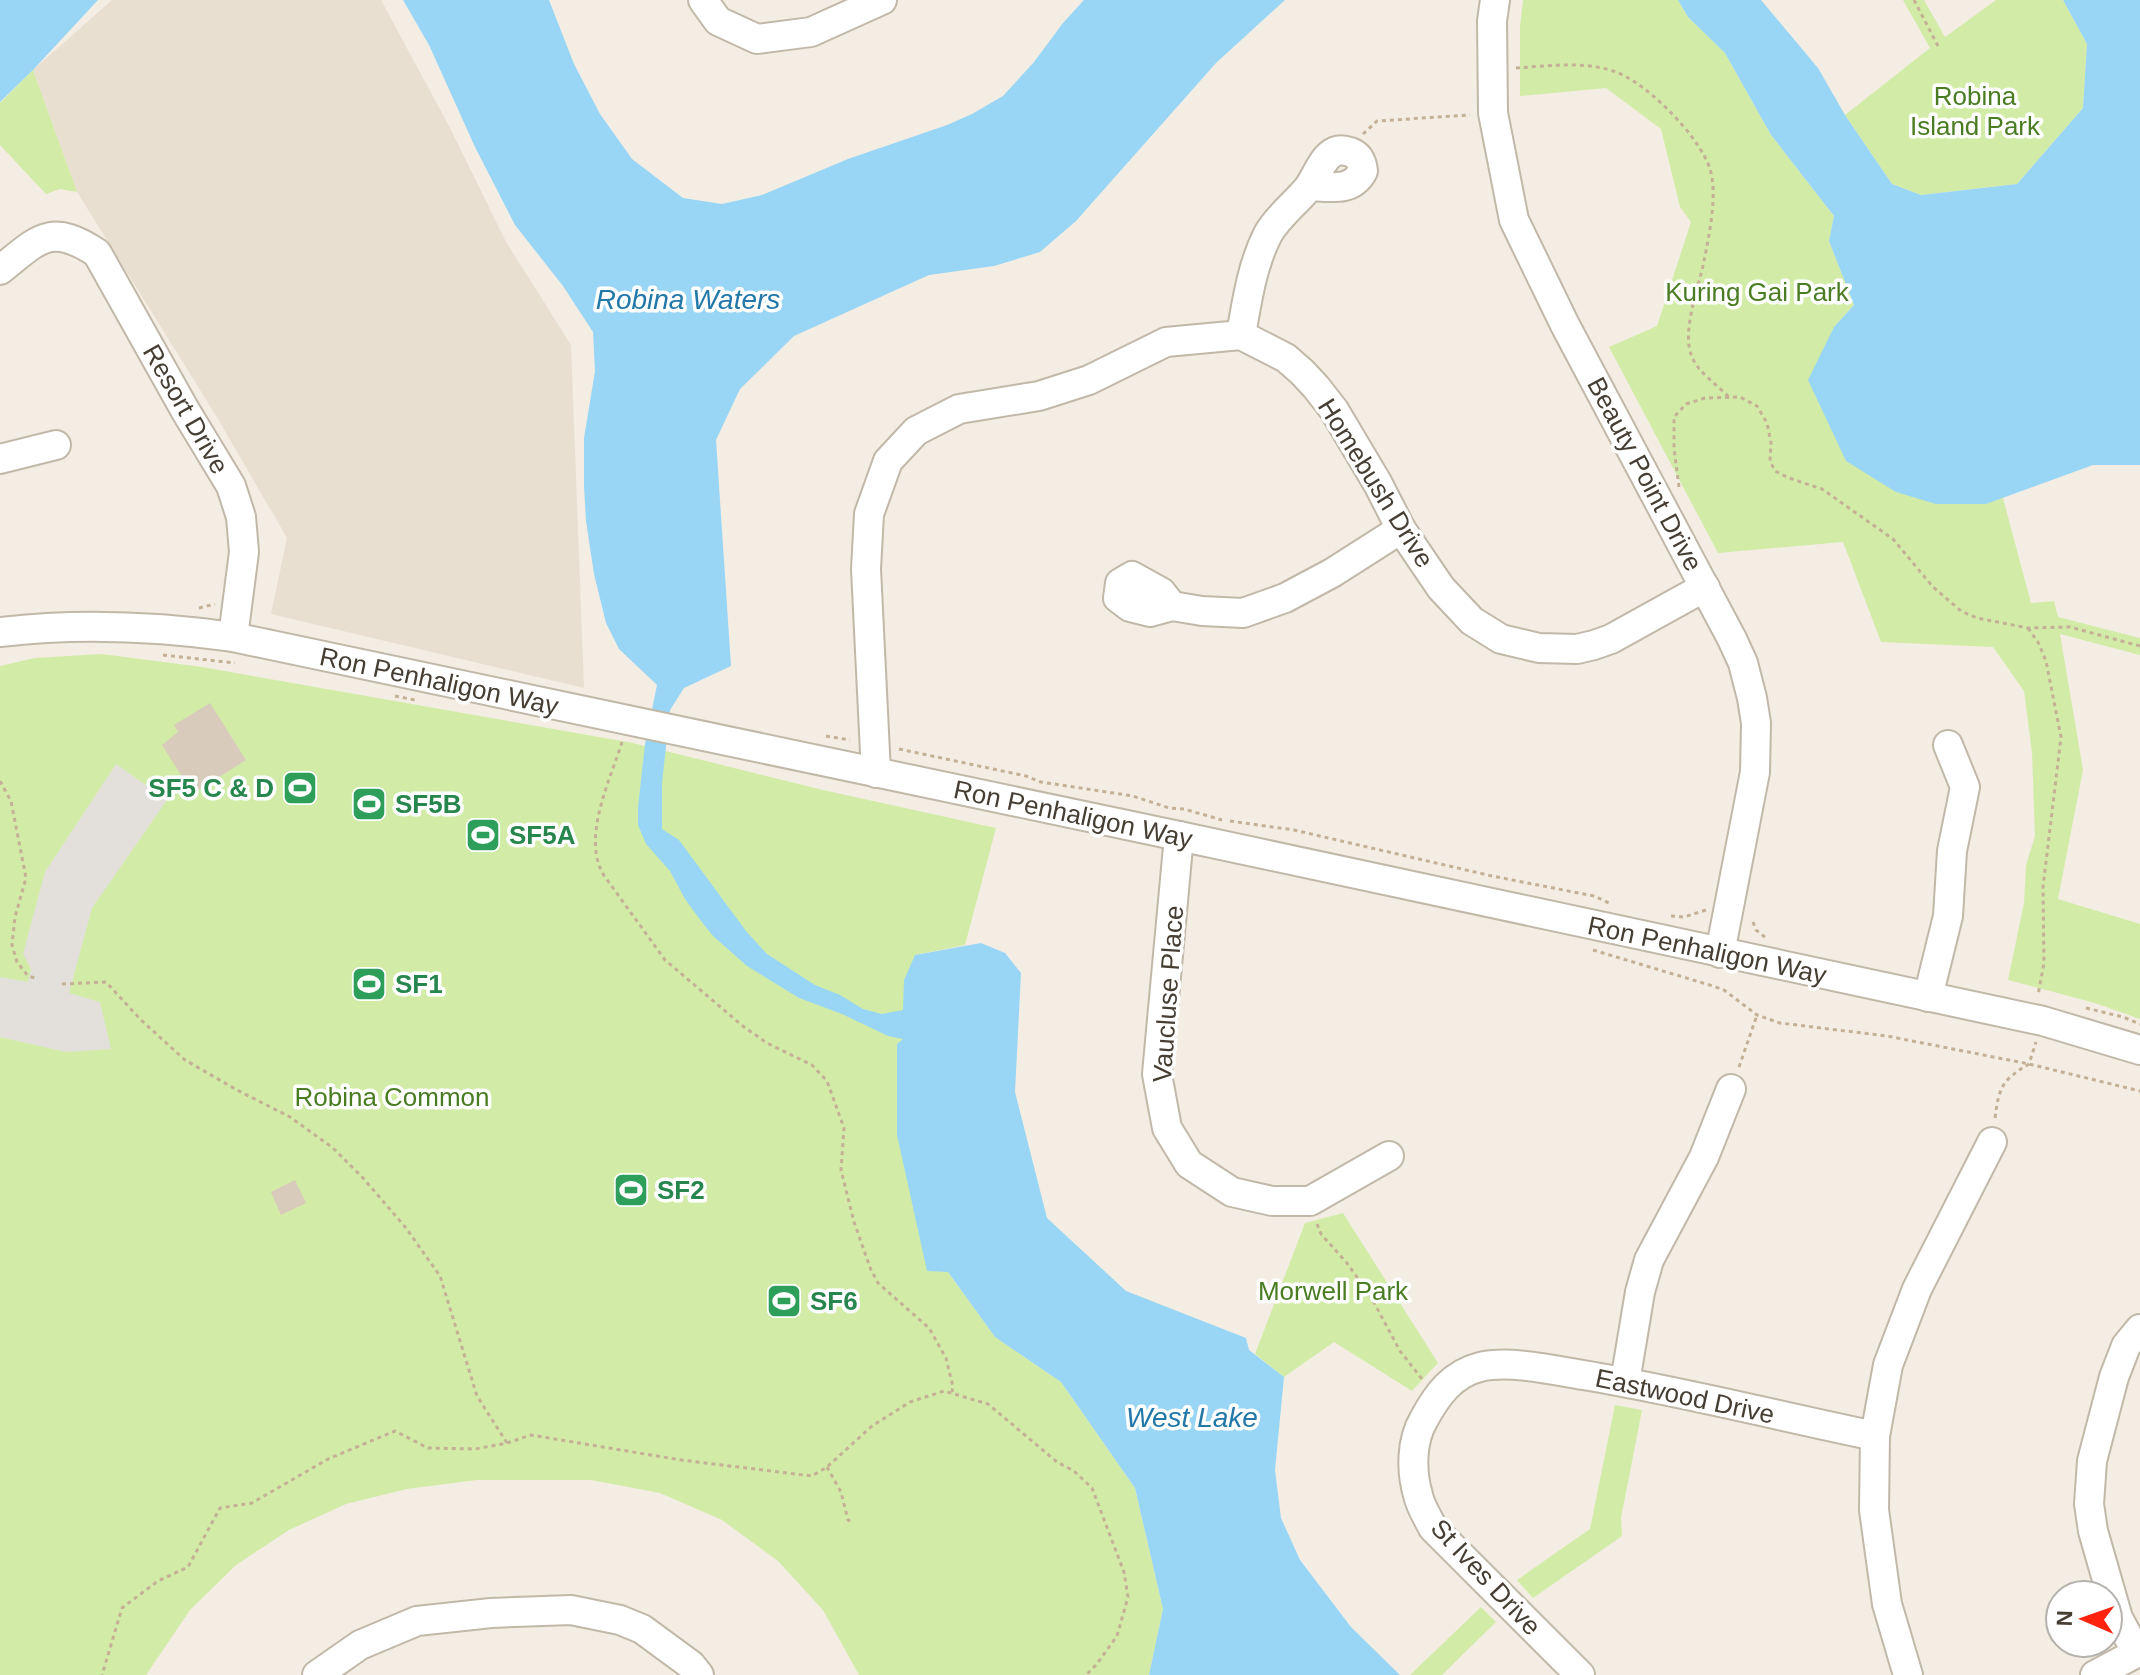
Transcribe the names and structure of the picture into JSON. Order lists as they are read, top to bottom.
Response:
{
  "streets": {
    "street": [
      "Resort Drive",
      "Beauty Point Drive",
      "Homebush Drive",
      "Ron Penhaligon Way",
      "Vaucluse Place",
      "Eastwood Drive",
      "St Ives Drive"
    ]
  },
  "crossings": [
    ["Resort Drive", "Ron Penhaligon Way"],
    ["Beauty Point Drive", "Homebush Drive"],
    ["Beauty Point Drive", "Ron Penhaligon Way"],
    ["Ron Penhaligon Way", "Vaucluse Place"],
    ["Eastwood Drive", "St Ives Drive"]
  ],
  "water": ["Robina Waters", "West Lake"],
  "parks": [
    "Robina Island Park",
    "Kuring Gai Park",
    "Robina Common",
    "Morwell Park"
  ],
  "places": {
    "sports": [
      "SF5 C & D",
      "SF5B",
      "SF5A",
      "SF1",
      "SF2",
      "SF6"
    ]
  },
  "north": "left"
}
